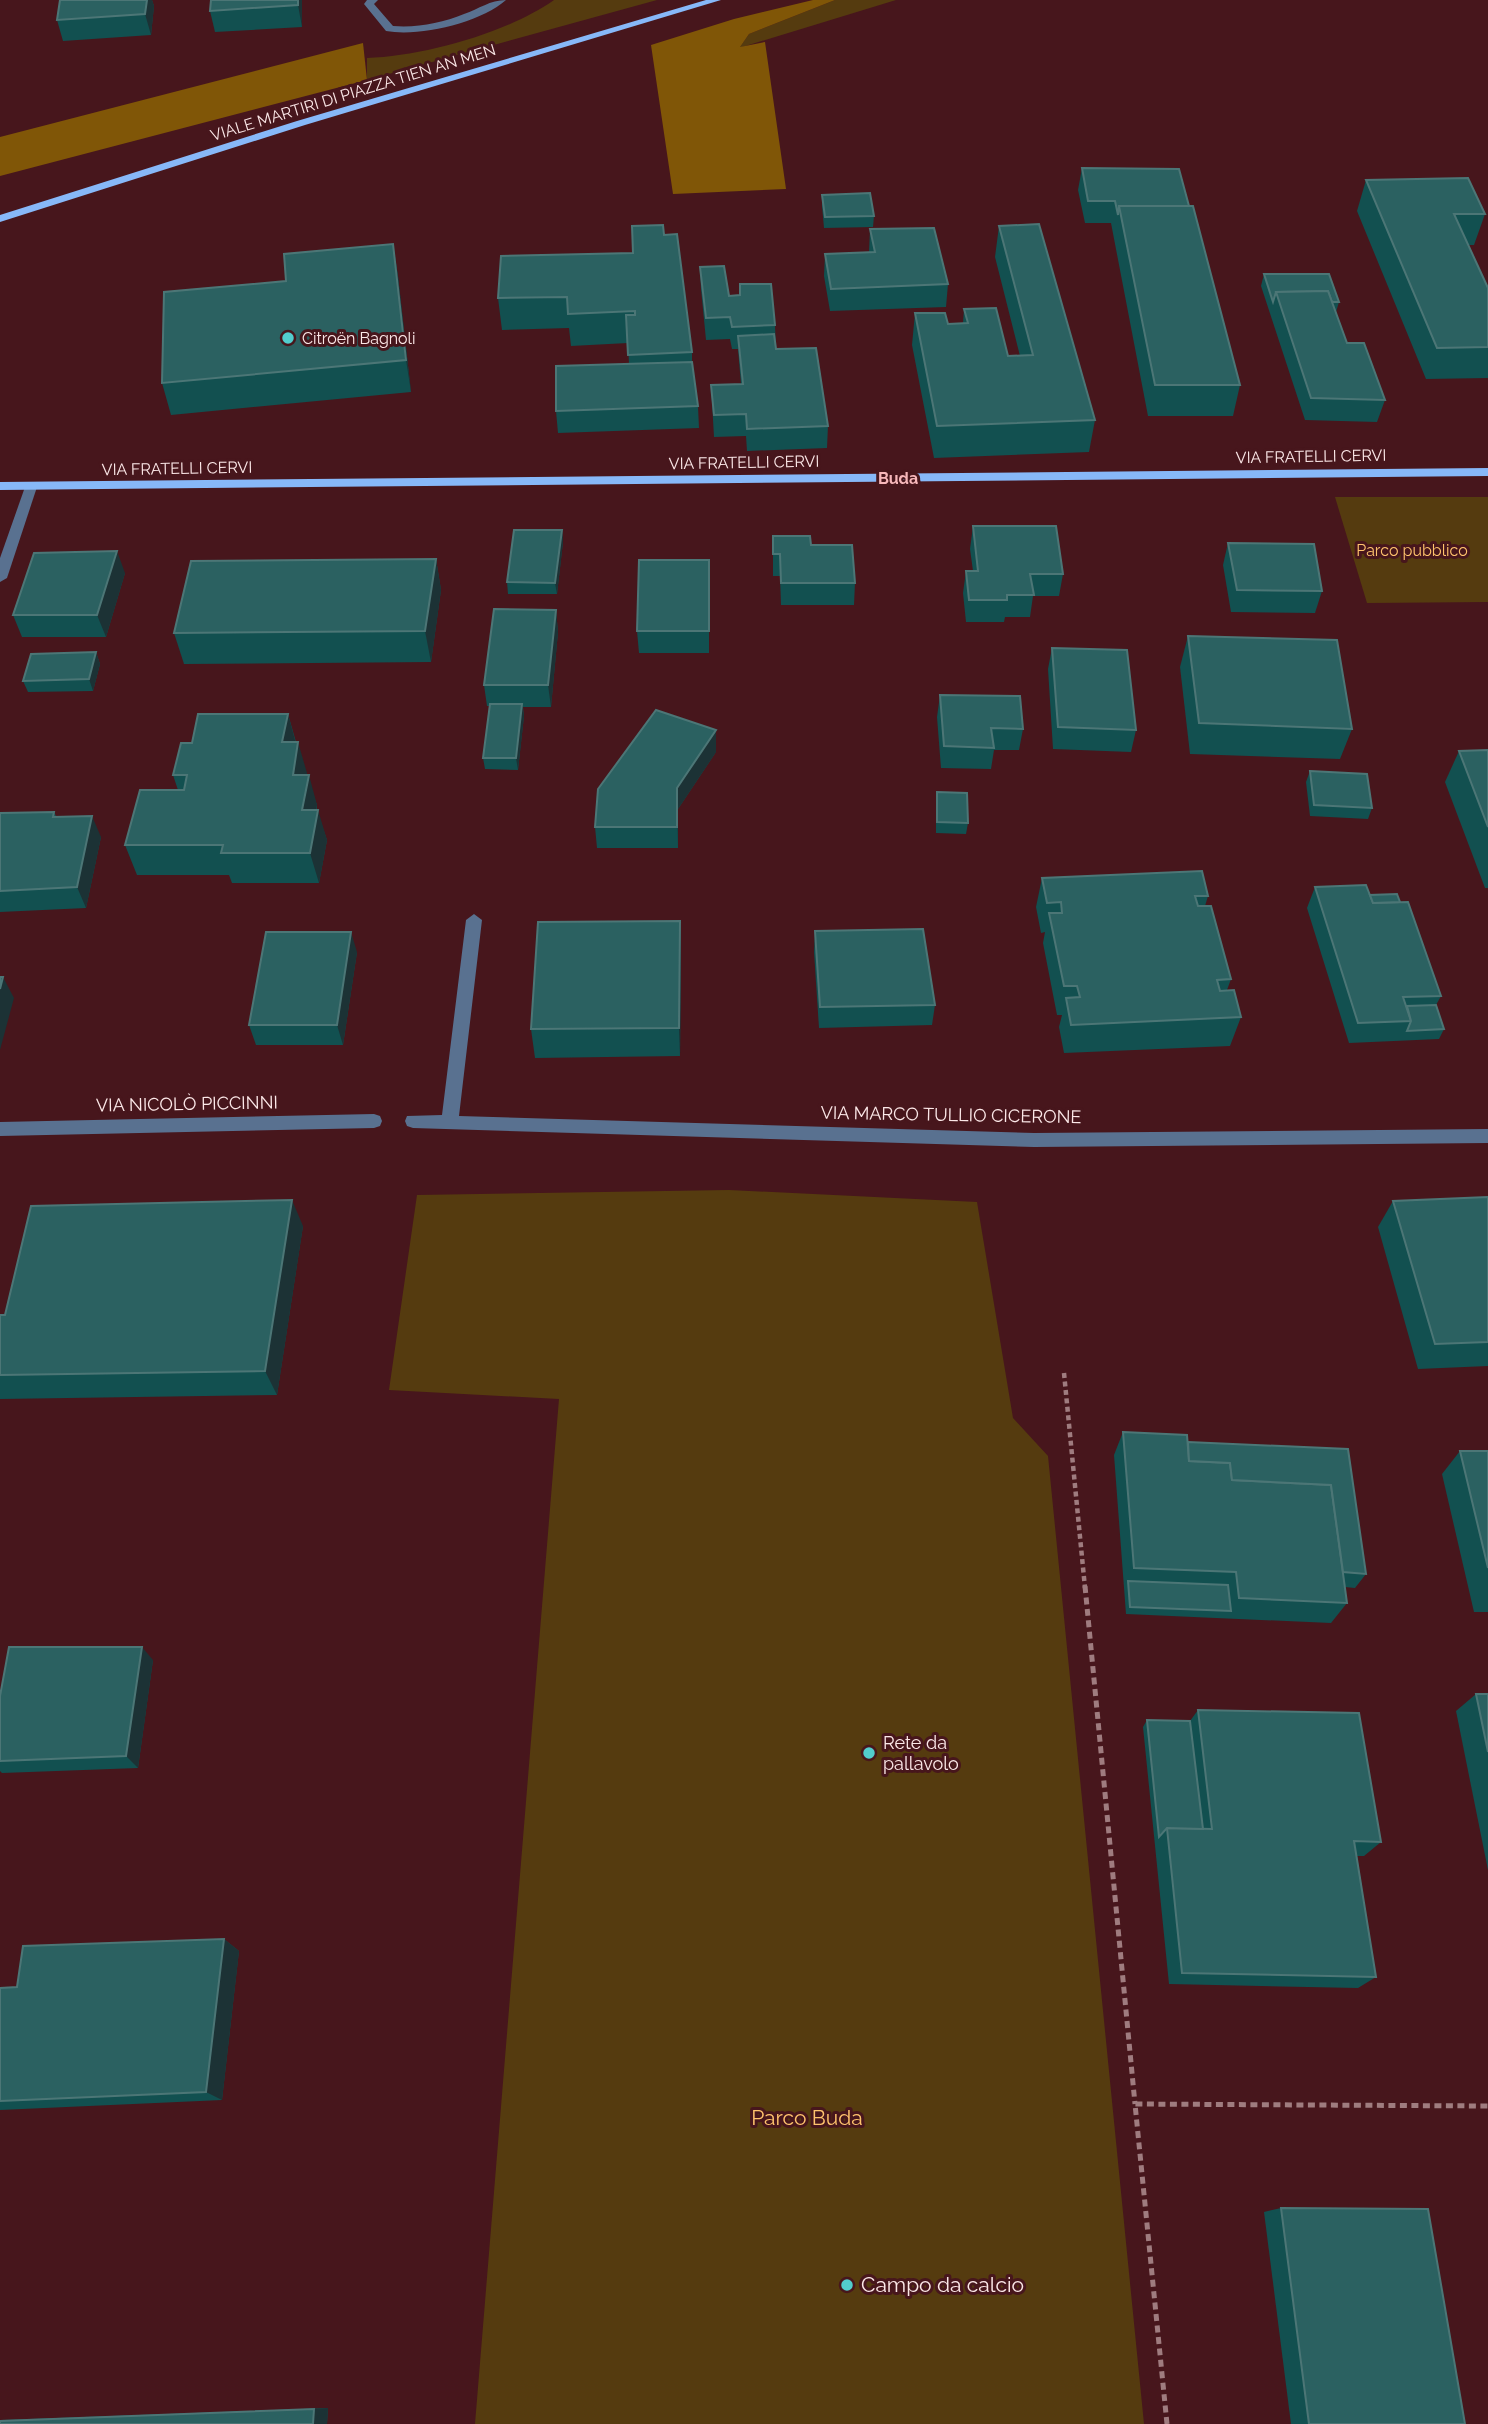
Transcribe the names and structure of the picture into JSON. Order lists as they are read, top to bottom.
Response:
{
  "streets": {
    "main road": ["VIALE MARTIRI DI PIAZZA TIEN AN MEN", "VIA FRATELLI CERVI"],
    "street": ["VIA NICOLÒ PICCINNI", "VIA MARCO TULLIO CICERONE"]
  },
  "districts": ["Buda"],
  "parks": ["Parco pubblico", "Parco Buda"],
  "places": ["Citroën Bagnoli", "Rete da pallavolo", "Campo da calcio"]
}
